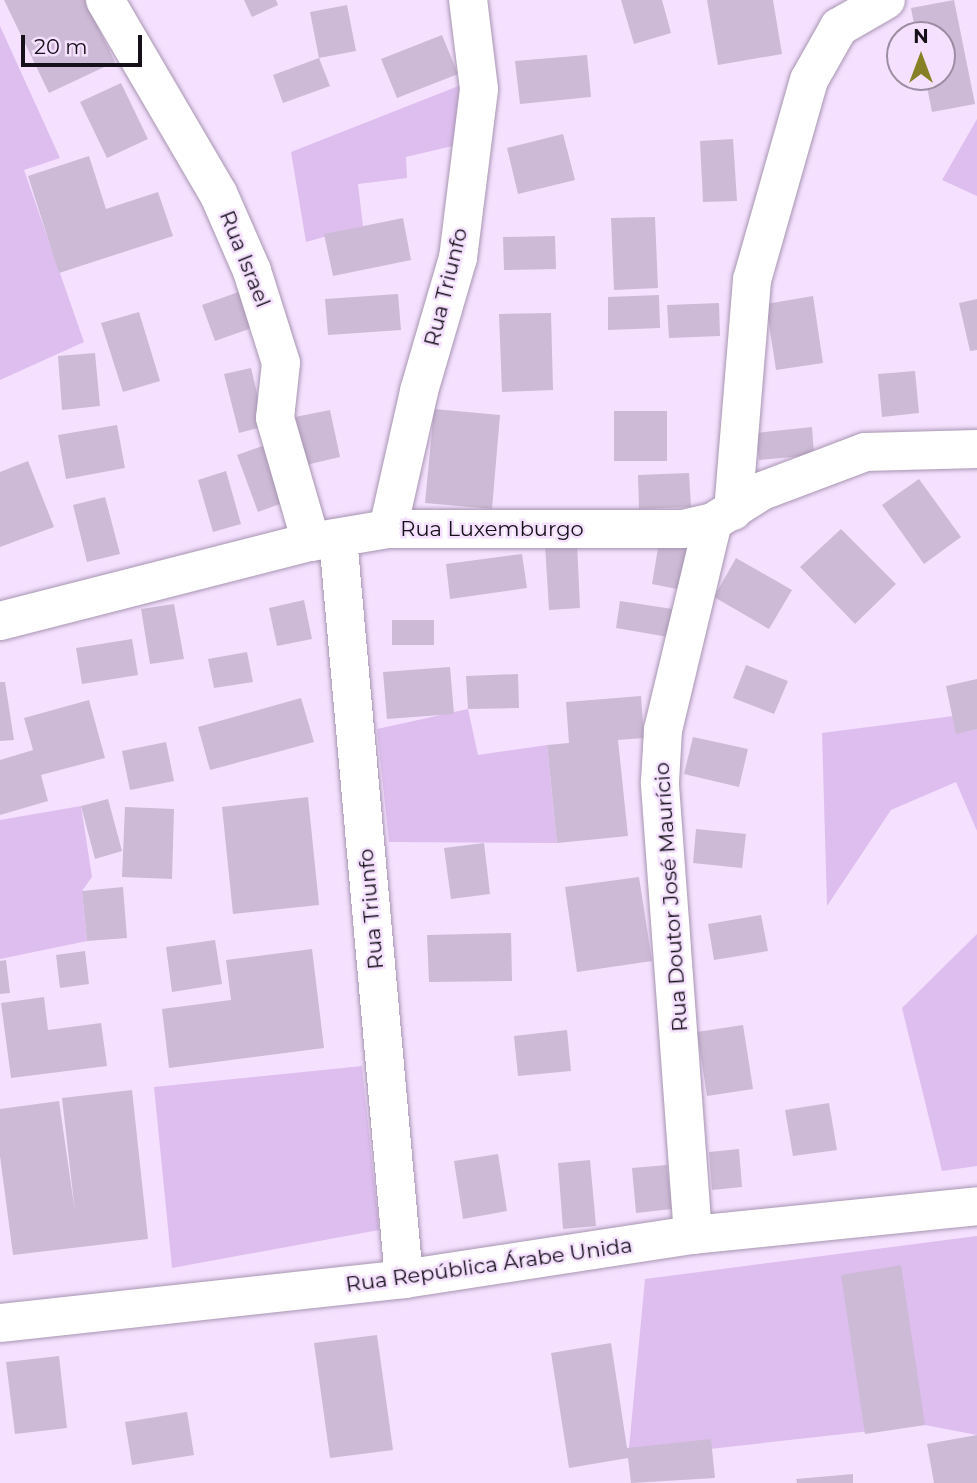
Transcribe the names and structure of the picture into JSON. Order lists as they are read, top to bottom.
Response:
{
  "streets": {
    "street": [
      "Rua Israel",
      "Rua Triunfo",
      "Rua Luxemburgo",
      "Rua Doutor José Maurício",
      "Rua República Árabe Unida"
    ]
  },
  "crossings": [
    ["Rua Israel", "Rua Triunfo"],
    ["Rua Israel", "Rua Luxemburgo"],
    ["Rua Triunfo", "Rua Luxemburgo"],
    ["Rua Triunfo", "Rua República Árabe Unida"],
    ["Rua Luxemburgo", "Rua Doutor José Maurício"],
    ["Rua Doutor José Maurício", "Rua República Árabe Unida"]
  ],
  "scale_bar": "20 m",
  "north": "top"
}
